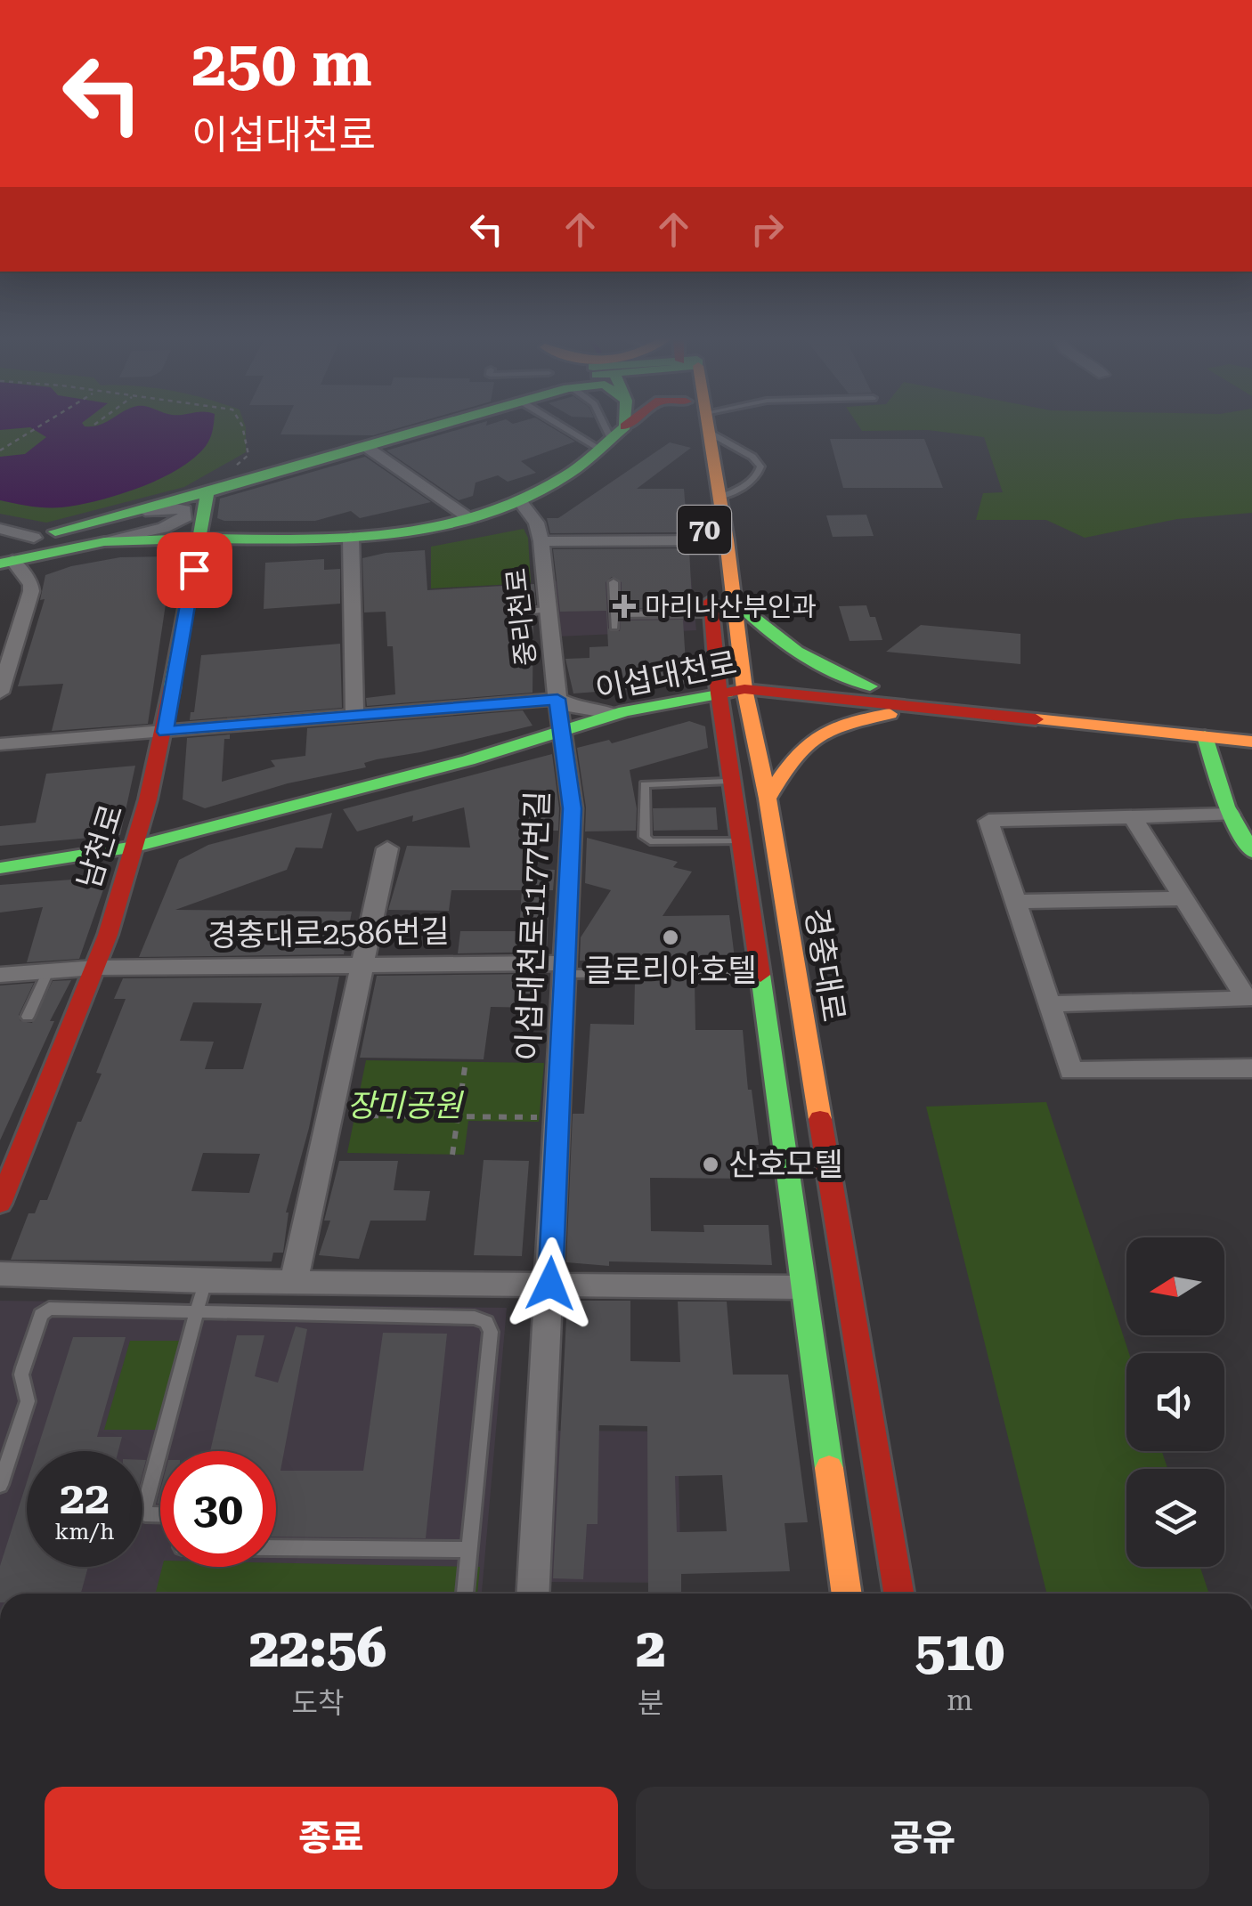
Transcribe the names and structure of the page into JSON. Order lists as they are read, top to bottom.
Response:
{
  "streets": {
    "street": [
      "70",
      "중리천로",
      "이섭대천로",
      "남천로",
      "이섭대천로1177번길",
      "경충대로2586번길",
      "경충대로"
    ]
  },
  "crossings": [
    ["중리천로", "이섭대천로"],
    ["중리천로", "이섭대천로1177번길"],
    ["중리천로", "경충대로"],
    ["이섭대천로", "남천로"],
    ["이섭대천로", "이섭대천로1177번길"],
    ["이섭대천로", "경충대로"],
    ["남천로", "경충대로2586번길"],
    ["이섭대천로1177번길", "경충대로2586번길"],
    ["경충대로2586번길", "경충대로"]
  ],
  "parks": ["장미공원"],
  "places": {
    "health": ["마리나산부인과"],
    "other": ["글로리아호텔", "산호모텔"]
  },
  "north": "left",
  "page": {
    "turn": ["250 m", "이섭대천로"],
    "speed": "22 km/h",
    "limit": "30",
    "eta": [
      "22:56",
      "도착",
      "2",
      "분",
      "510",
      "m"
    ],
    "buttons": ["종료", "공유"]
  }
}
